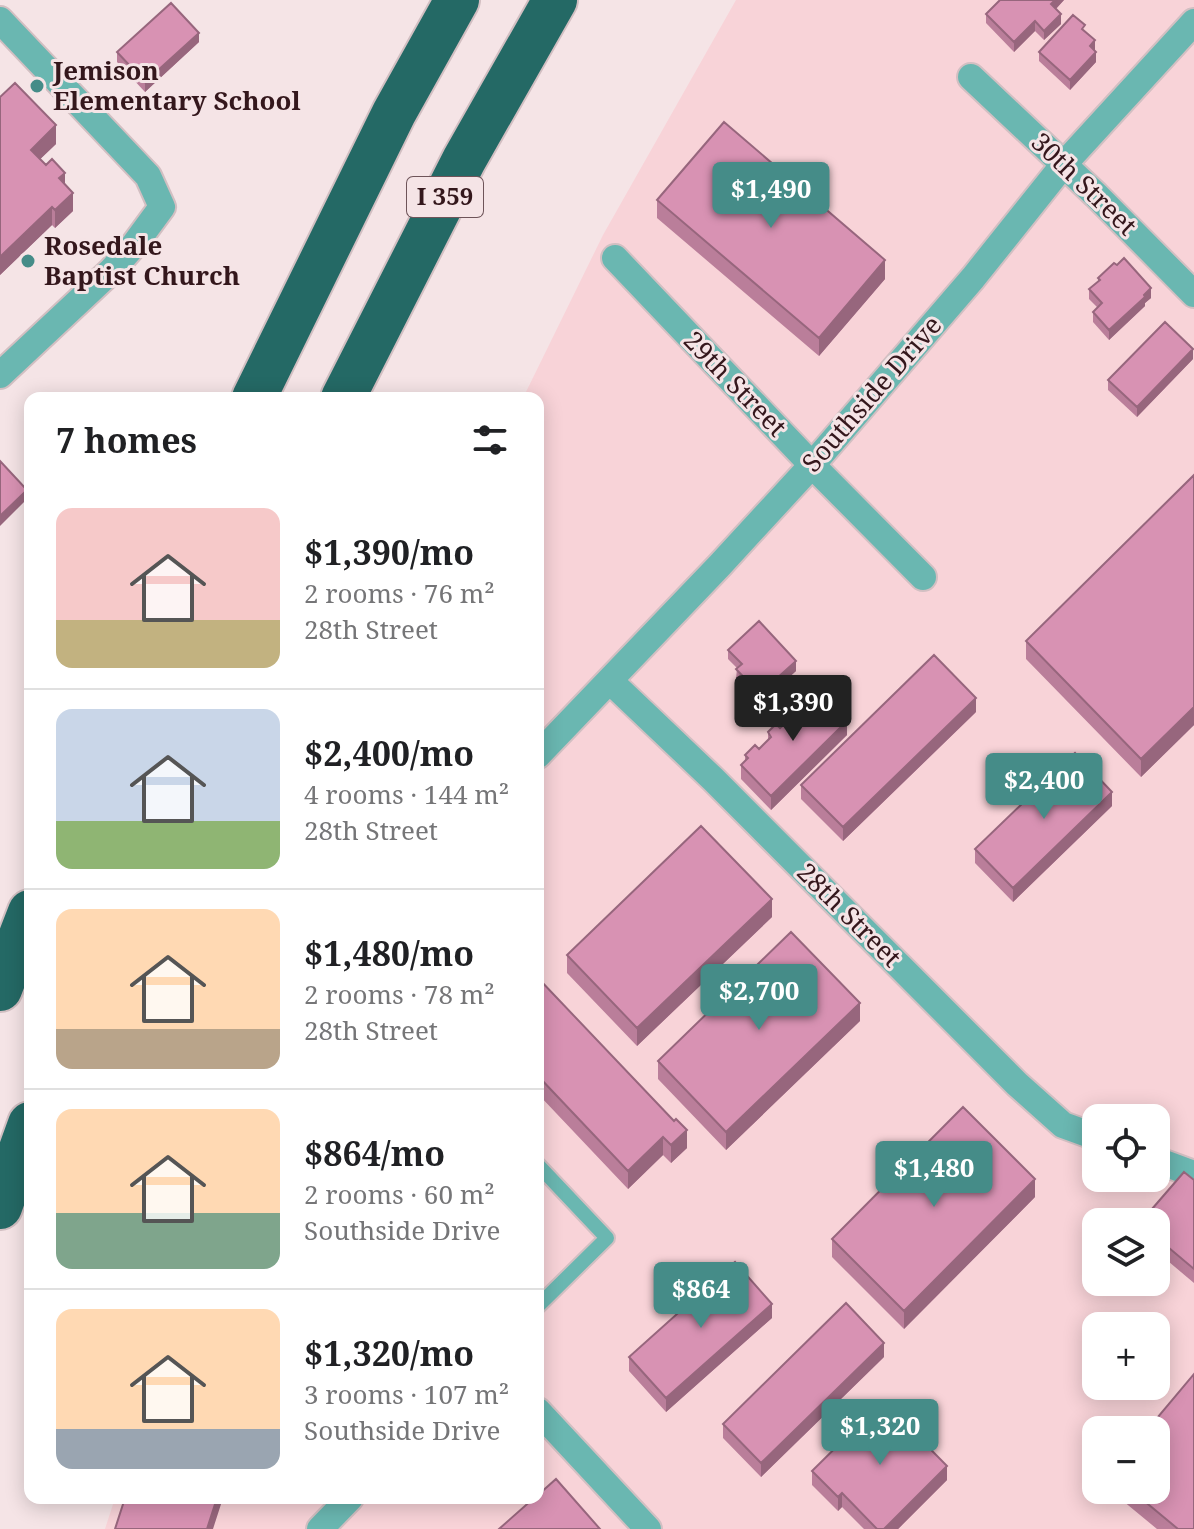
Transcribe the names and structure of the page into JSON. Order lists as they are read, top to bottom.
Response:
{
  "streets": {
    "highway": ["I 359"],
    "street": [
      "30th Street",
      "29th Street",
      "Southside Drive",
      "28th Street"
    ]
  },
  "crossings": [
    ["30th Street", "Southside Drive"],
    ["29th Street", "Southside Drive"],
    ["Southside Drive", "28th Street"]
  ],
  "places": ["Jemison Elementary School", "Rosedale Baptist Church"],
  "page": {
    "price": [
      "$1,490",
      "$1,390",
      "$2,400",
      "$2,700",
      "$1,480",
      "$864",
      "$1,320"
    ],
    "heading": "7 homes",
    "list": [
      {
        "name": "$1,390/mo",
        "note": "2 rooms · 76 m² · 28th Street"
      },
      {
        "name": "$2,400/mo",
        "note": "4 rooms · 144 m² · 28th Street"
      },
      {
        "name": "$1,480/mo",
        "note": "2 rooms · 78 m² · 28th Street"
      },
      {
        "name": "$864/mo",
        "note": "2 rooms · 60 m² · Southside Drive"
      },
      {
        "name": "$1,320/mo",
        "note": "3 rooms · 107 m² · Southside Drive"
      }
    ],
    "map_buttons": ["+", "−"]
  }
}
